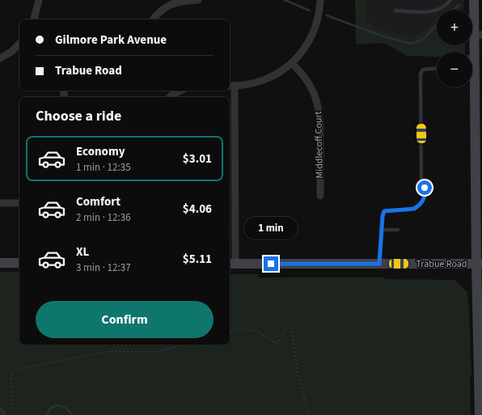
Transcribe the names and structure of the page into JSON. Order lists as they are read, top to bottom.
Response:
{
  "streets": {
    "main road": ["Trabue Road"],
    "street": ["Middlecoff Court"]
  },
  "page": {
    "map_buttons": ["+", "−"],
    "banner": ["Gilmore Park Avenue", "Trabue Road"],
    "heading": "Choose a ride",
    "list": [
      {
        "name": "Economy",
        "note": "1 min · 12:35",
        "value": "$3.01"
      },
      {
        "name": "Comfort",
        "note": "2 min · 12:36",
        "value": "$4.06"
      },
      {
        "name": "XL",
        "note": "3 min · 12:37",
        "value": "$5.11"
      }
    ],
    "bubble": "1 min",
    "buttons": "Confirm"
  }
}
